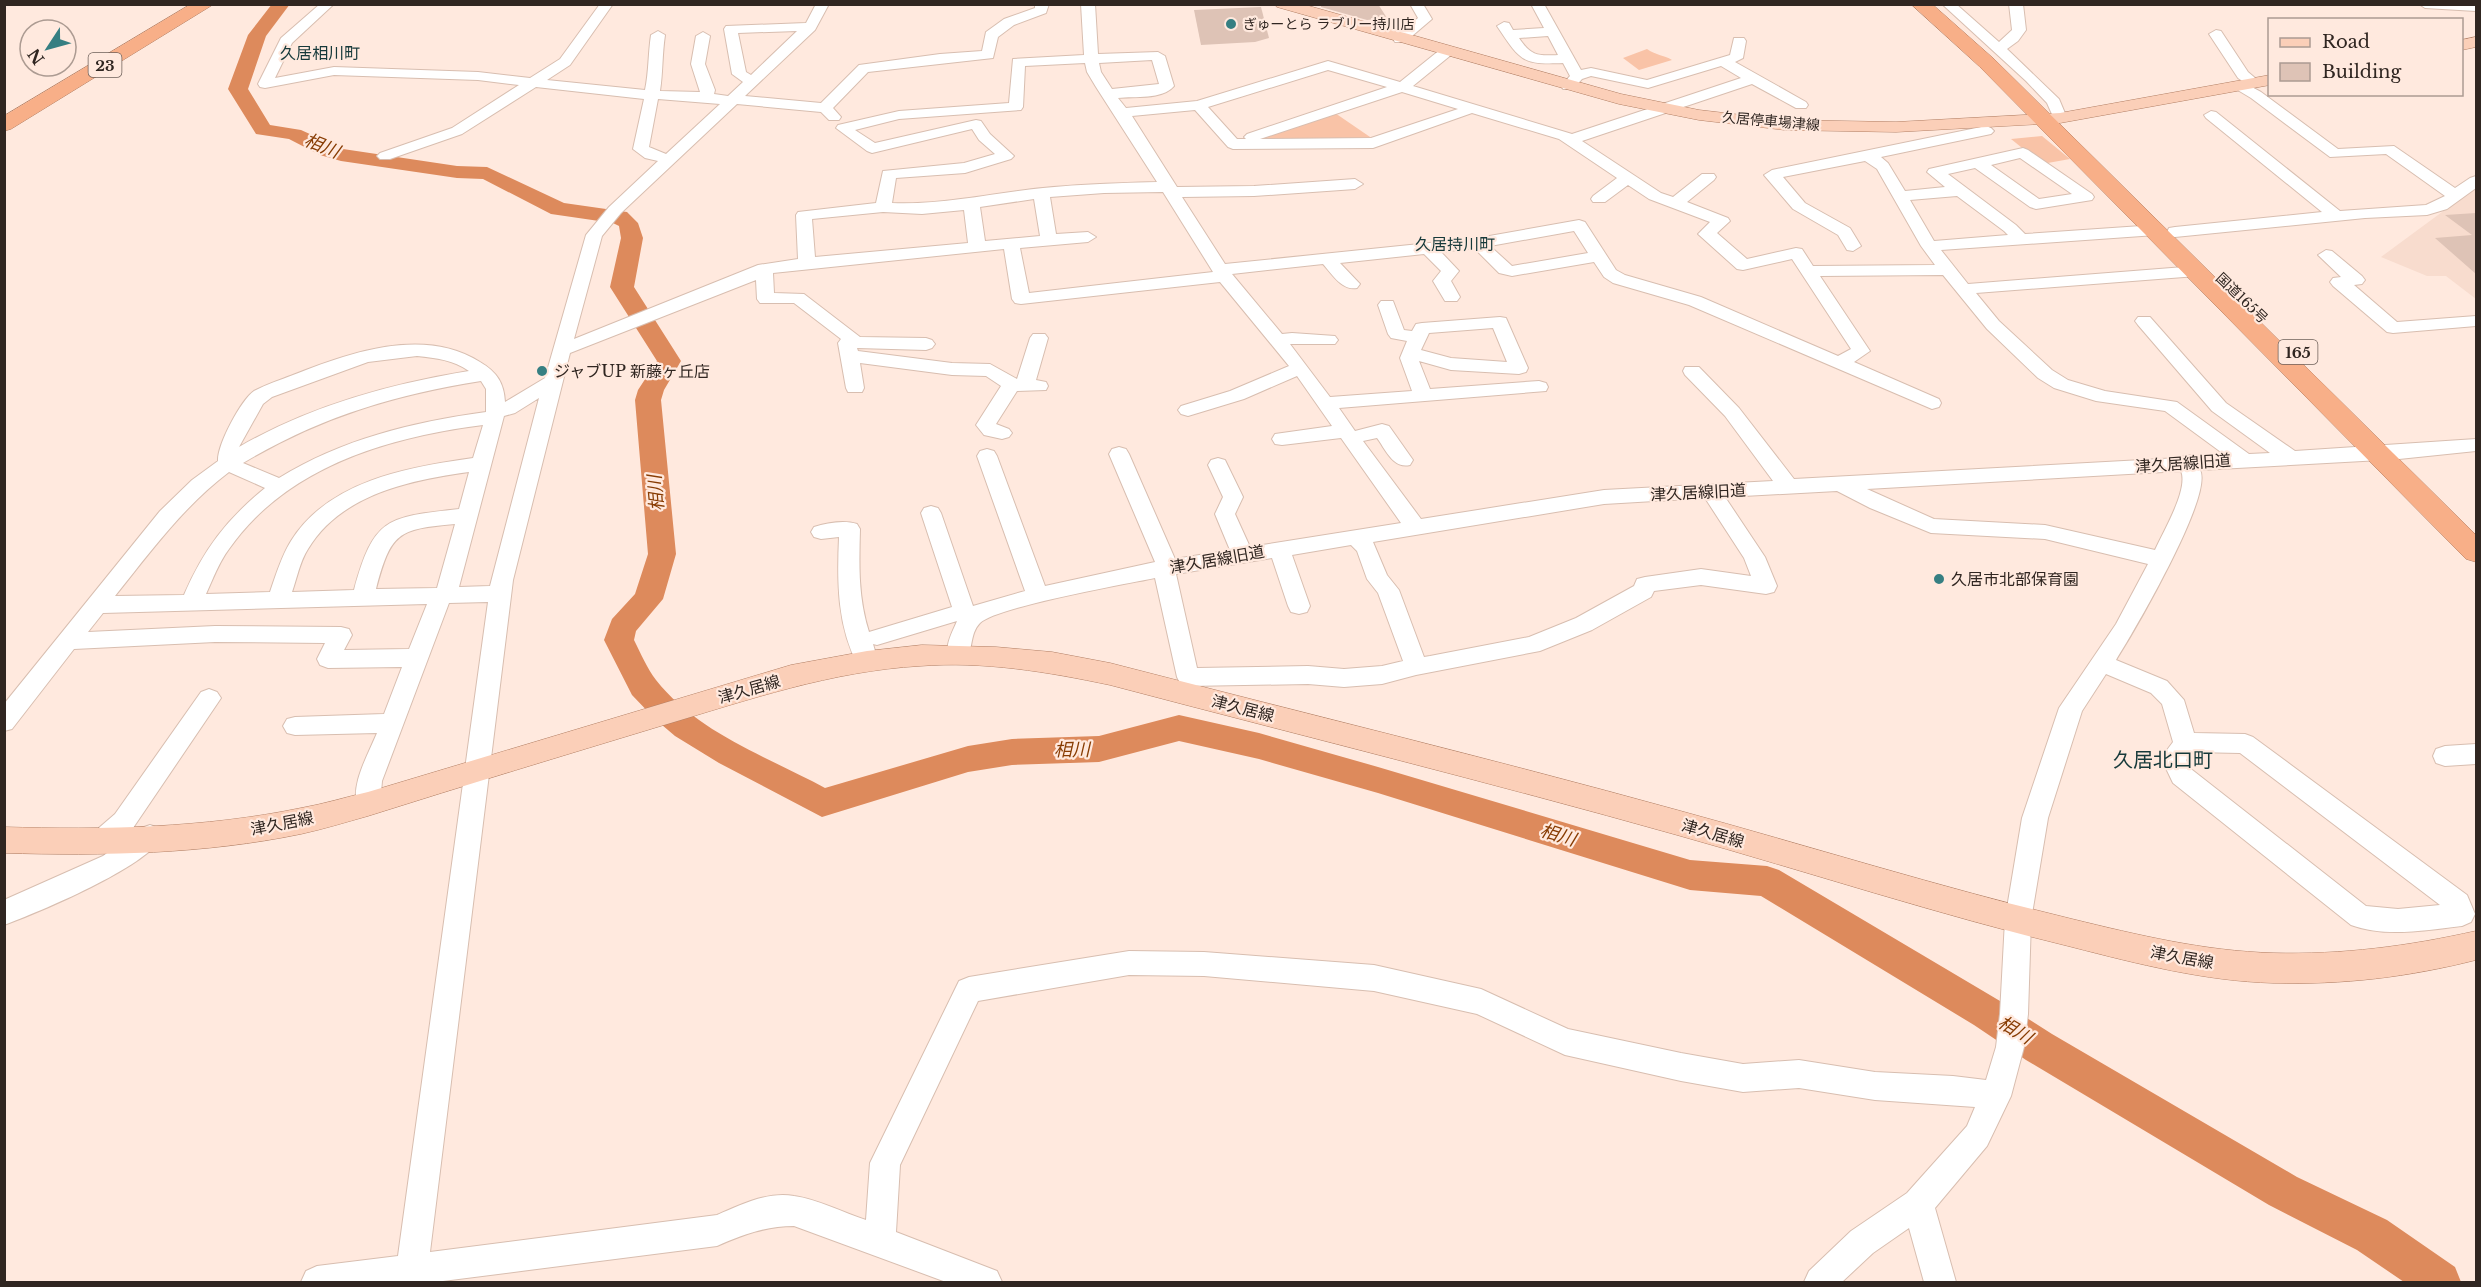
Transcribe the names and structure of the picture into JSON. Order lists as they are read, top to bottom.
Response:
{
  "streets": {
    "highway": ["23", "国道165号", "165"],
    "main road": ["久居停車場津線", "津久居線"],
    "street": ["津久居線旧道"]
  },
  "crossings": [
    ["久居停車場津線", "国道165号"],
    ["国道165号", "津久居線旧道"],
    ["津久居線旧道", "津久居線"]
  ],
  "districts": ["久居相川町", "久居持川町", "久居北口町"],
  "water": ["相川"],
  "places": ["ぎゅーとら ラブリー持川店", "ジャブUP 新藤ヶ丘店", "久居市北部保育園"],
  "legend": ["Road", "Building"],
  "north": "bottom left"
}
